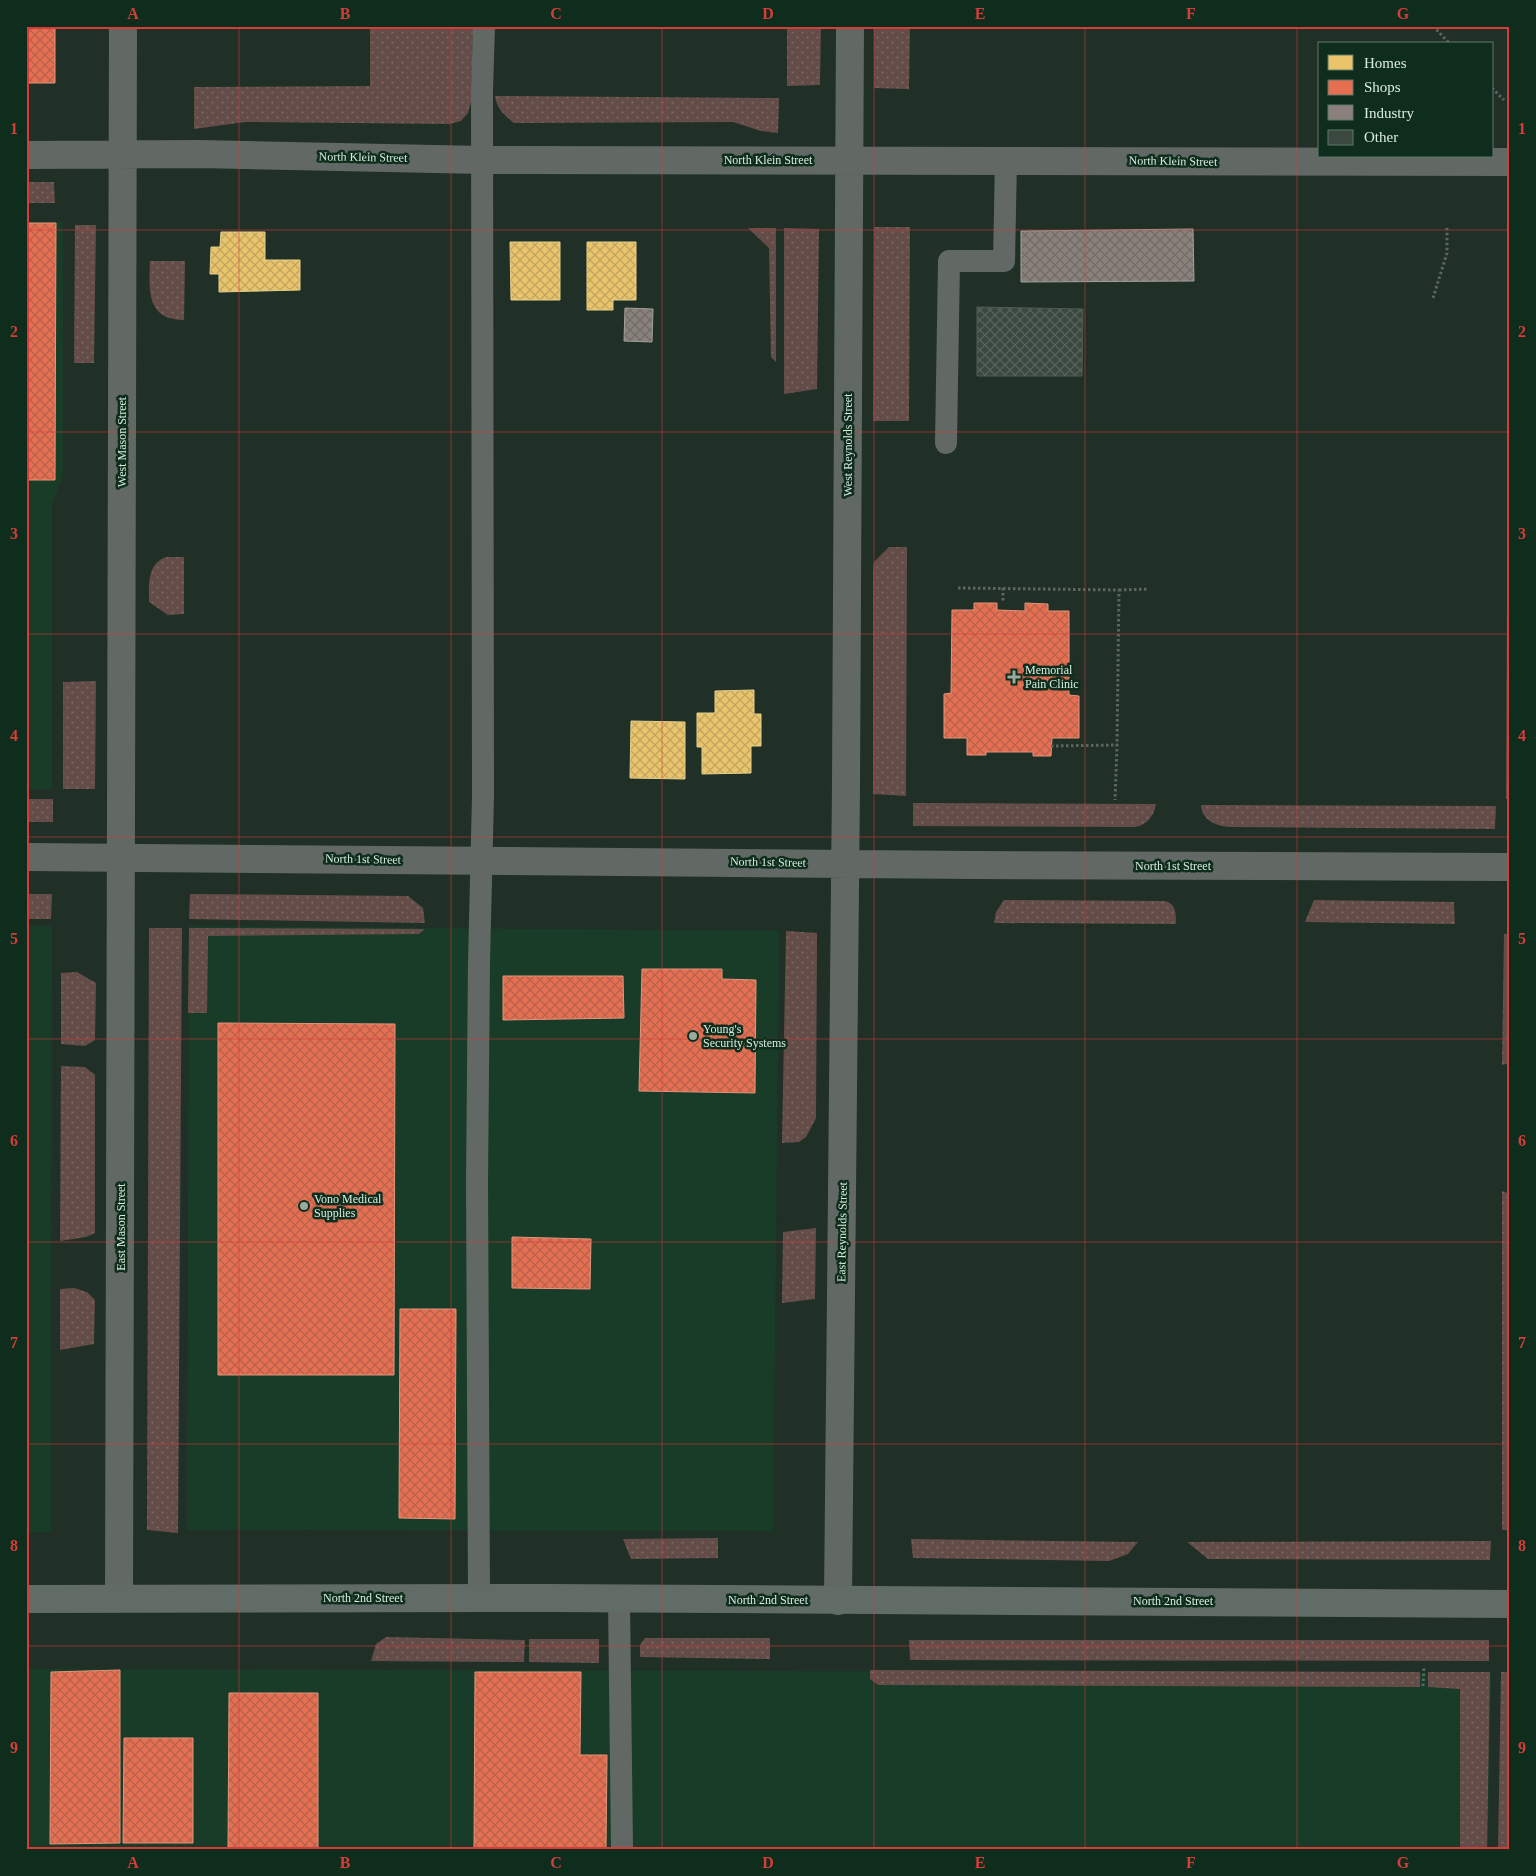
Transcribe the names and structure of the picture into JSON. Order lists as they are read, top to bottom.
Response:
{
  "streets": {
    "main road": ["North 2nd Street"],
    "street": [
      "North Klein Street",
      "West Mason Street",
      "West Reynolds Street",
      "North 1st Street",
      "East Mason Street",
      "East Reynolds Street"
    ]
  },
  "crossings": [
    ["North Klein Street", "West Mason Street"],
    ["North Klein Street", "West Reynolds Street"],
    ["West Mason Street", "North 1st Street"],
    ["West Mason Street", "East Mason Street"],
    ["West Reynolds Street", "North 1st Street"],
    ["West Reynolds Street", "East Reynolds Street"],
    ["North 1st Street", "East Mason Street"],
    ["North 1st Street", "East Reynolds Street"],
    ["East Mason Street", "North 2nd Street"],
    ["East Reynolds Street", "North 2nd Street"]
  ],
  "places": {
    "health": ["Memorial Pain Clinic"],
    "other": ["Young's Security Systems", "Vono Medical Supplies"]
  },
  "legend": [
    "Homes",
    "Shops",
    "Industry",
    "Other"
  ],
  "grid": {
    "columns": [
      "A",
      "B",
      "C",
      "D",
      "E",
      "F",
      "G"
    ],
    "rows": [
      "1",
      "2",
      "3",
      "4",
      "5",
      "6",
      "7",
      "8",
      "9"
    ]
  }
}
